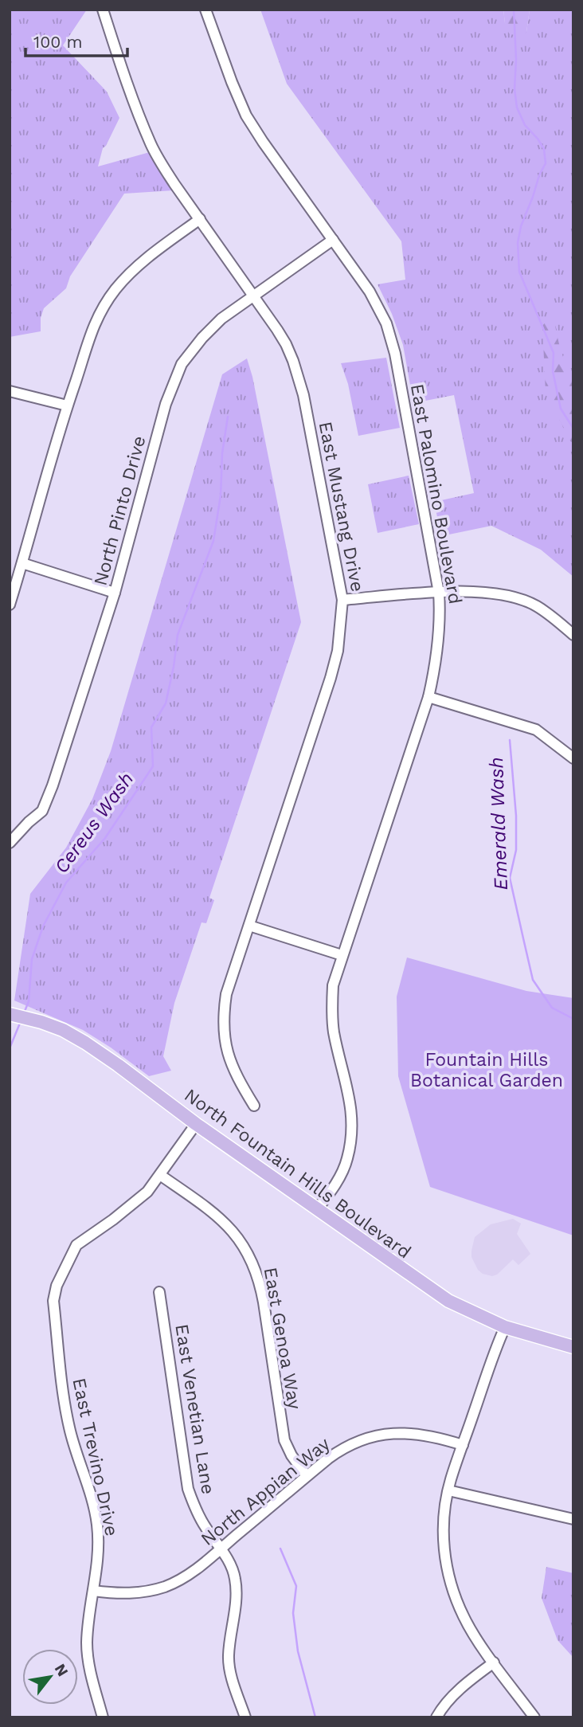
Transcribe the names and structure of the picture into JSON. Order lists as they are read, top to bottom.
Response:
{
  "streets": {
    "main road": ["North Fountain Hills Boulevard"],
    "street": [
      "East Palomino Boulevard",
      "East Mustang Drive",
      "North Pinto Drive",
      "East Genoa Way",
      "East Venetian Lane",
      "East Trevino Drive",
      "North Appian Way"
    ]
  },
  "crossings": [
    ["East Palomino Boulevard", "North Pinto Drive"],
    ["East Palomino Boulevard", "North Fountain Hills Boulevard"],
    ["East Mustang Drive", "North Pinto Drive"],
    ["North Fountain Hills Boulevard", "East Trevino Drive"],
    ["East Genoa Way", "East Trevino Drive"],
    ["East Genoa Way", "North Appian Way"],
    ["East Venetian Lane", "North Appian Way"],
    ["East Trevino Drive", "North Appian Way"]
  ],
  "water": ["Cereus Wash", "Emerald Wash"],
  "parks": ["Fountain Hills Botanical Garden"],
  "scale_bar": "100 m",
  "north": "top right"
}
